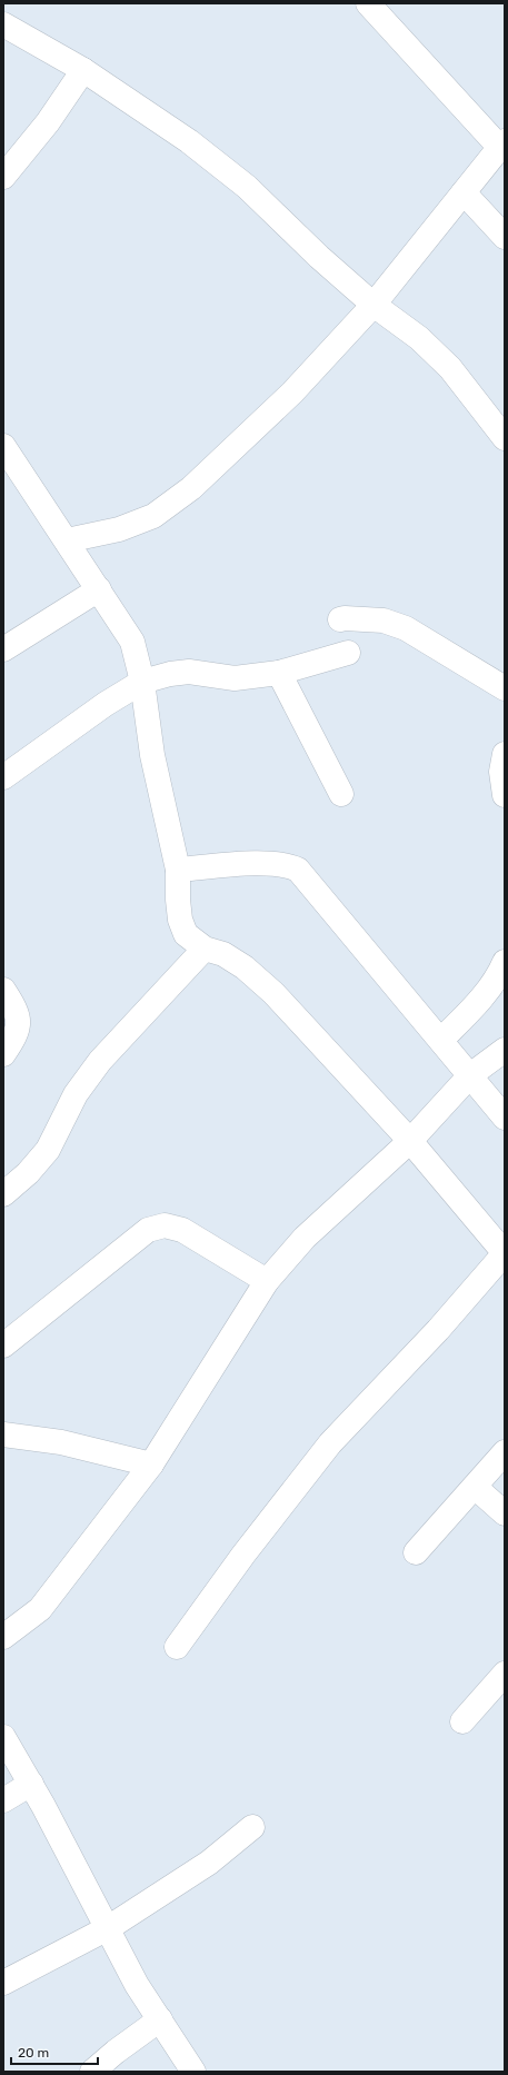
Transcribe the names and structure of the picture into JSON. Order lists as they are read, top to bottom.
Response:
{
  "scale_bar": "20 m"
}
